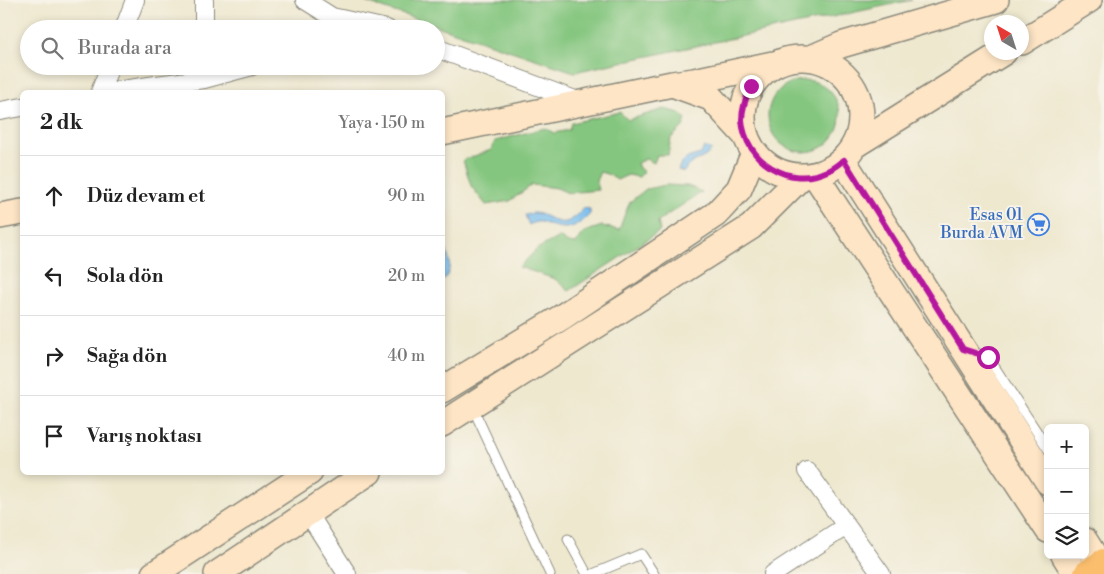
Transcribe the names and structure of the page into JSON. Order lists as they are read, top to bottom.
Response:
{
  "places": {
    "supermarket": ["Esas 01 Burda AVM"]
  },
  "north": "top left",
  "page": {
    "search": "Burada ara",
    "heading": ["2 dk", "Yaya · 150 m"],
    "list": [
      ["Düz devam et", "90 m"],
      ["Sola dön", "20 m"],
      ["Sağa dön", "40 m"],
      "Varış noktası"
    ],
    "map_buttons": ["+", "−"]
  }
}
